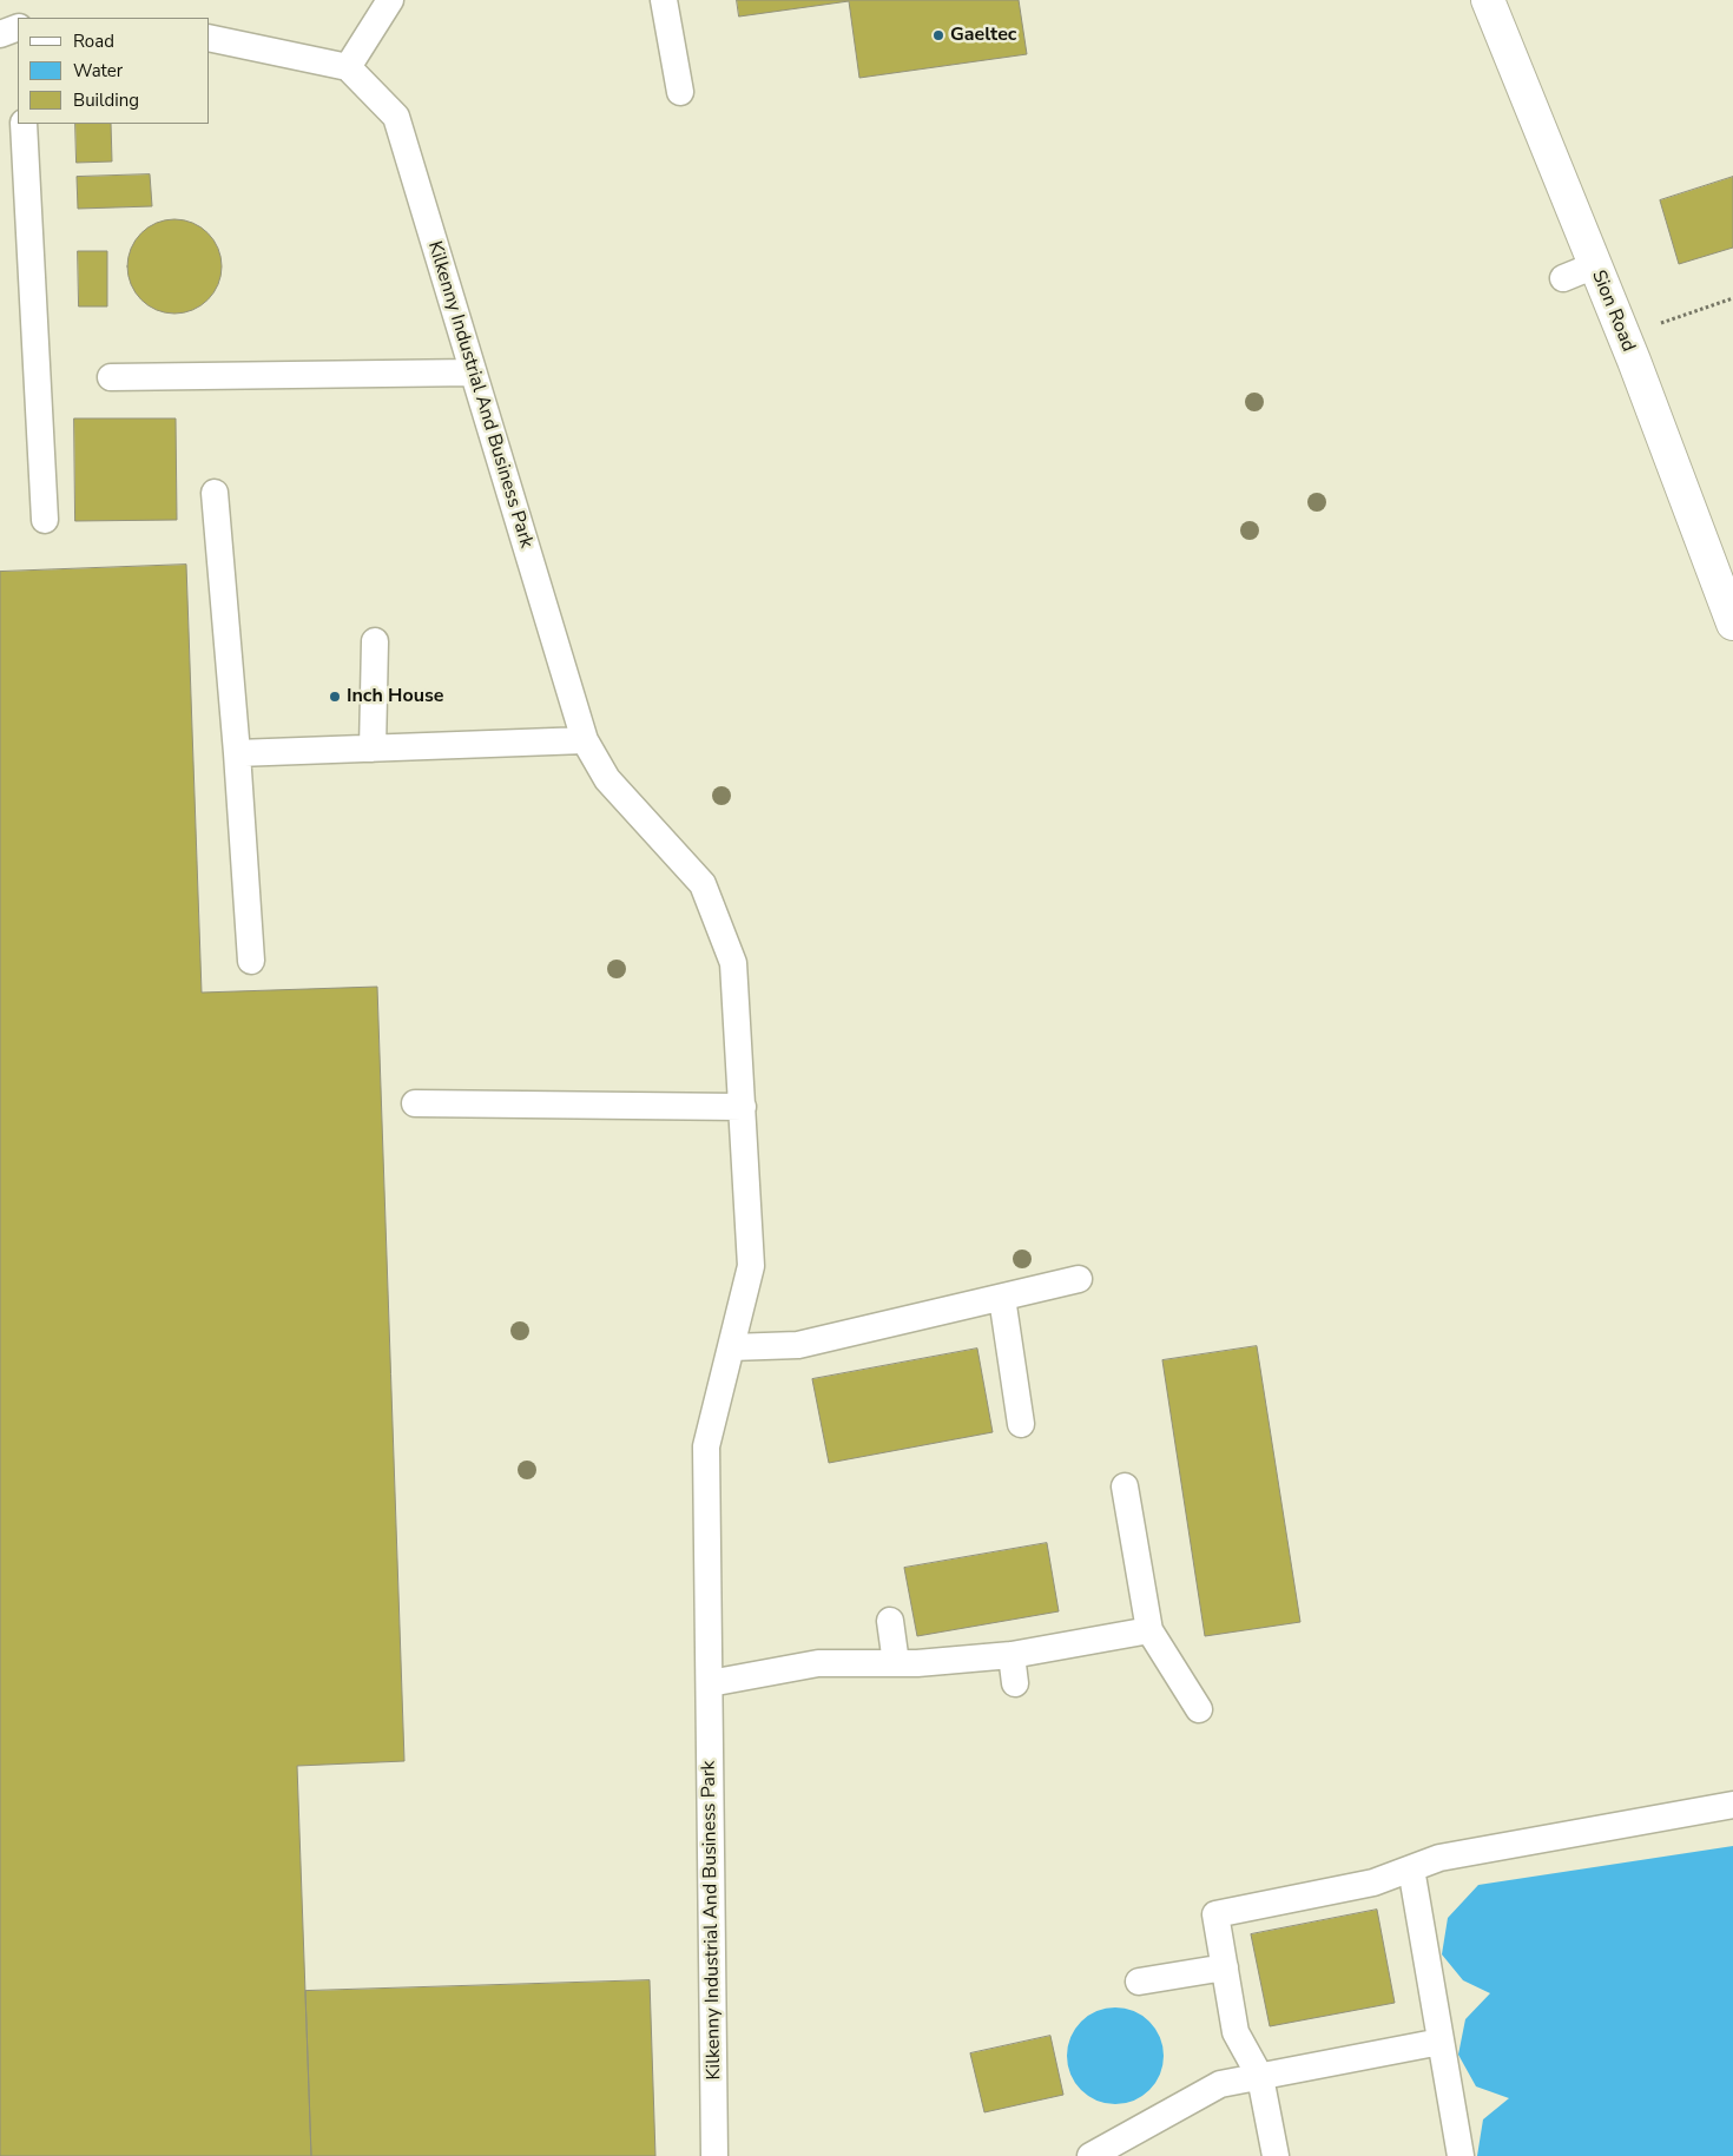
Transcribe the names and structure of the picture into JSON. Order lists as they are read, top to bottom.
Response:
{
  "streets": {
    "street": ["Sion Road"],
    "lane": ["Kilkenny Industrial And Business Park"]
  },
  "places": ["Gaeltec", "Inch House"],
  "legend": ["Road", "Water", "Building"]
}
